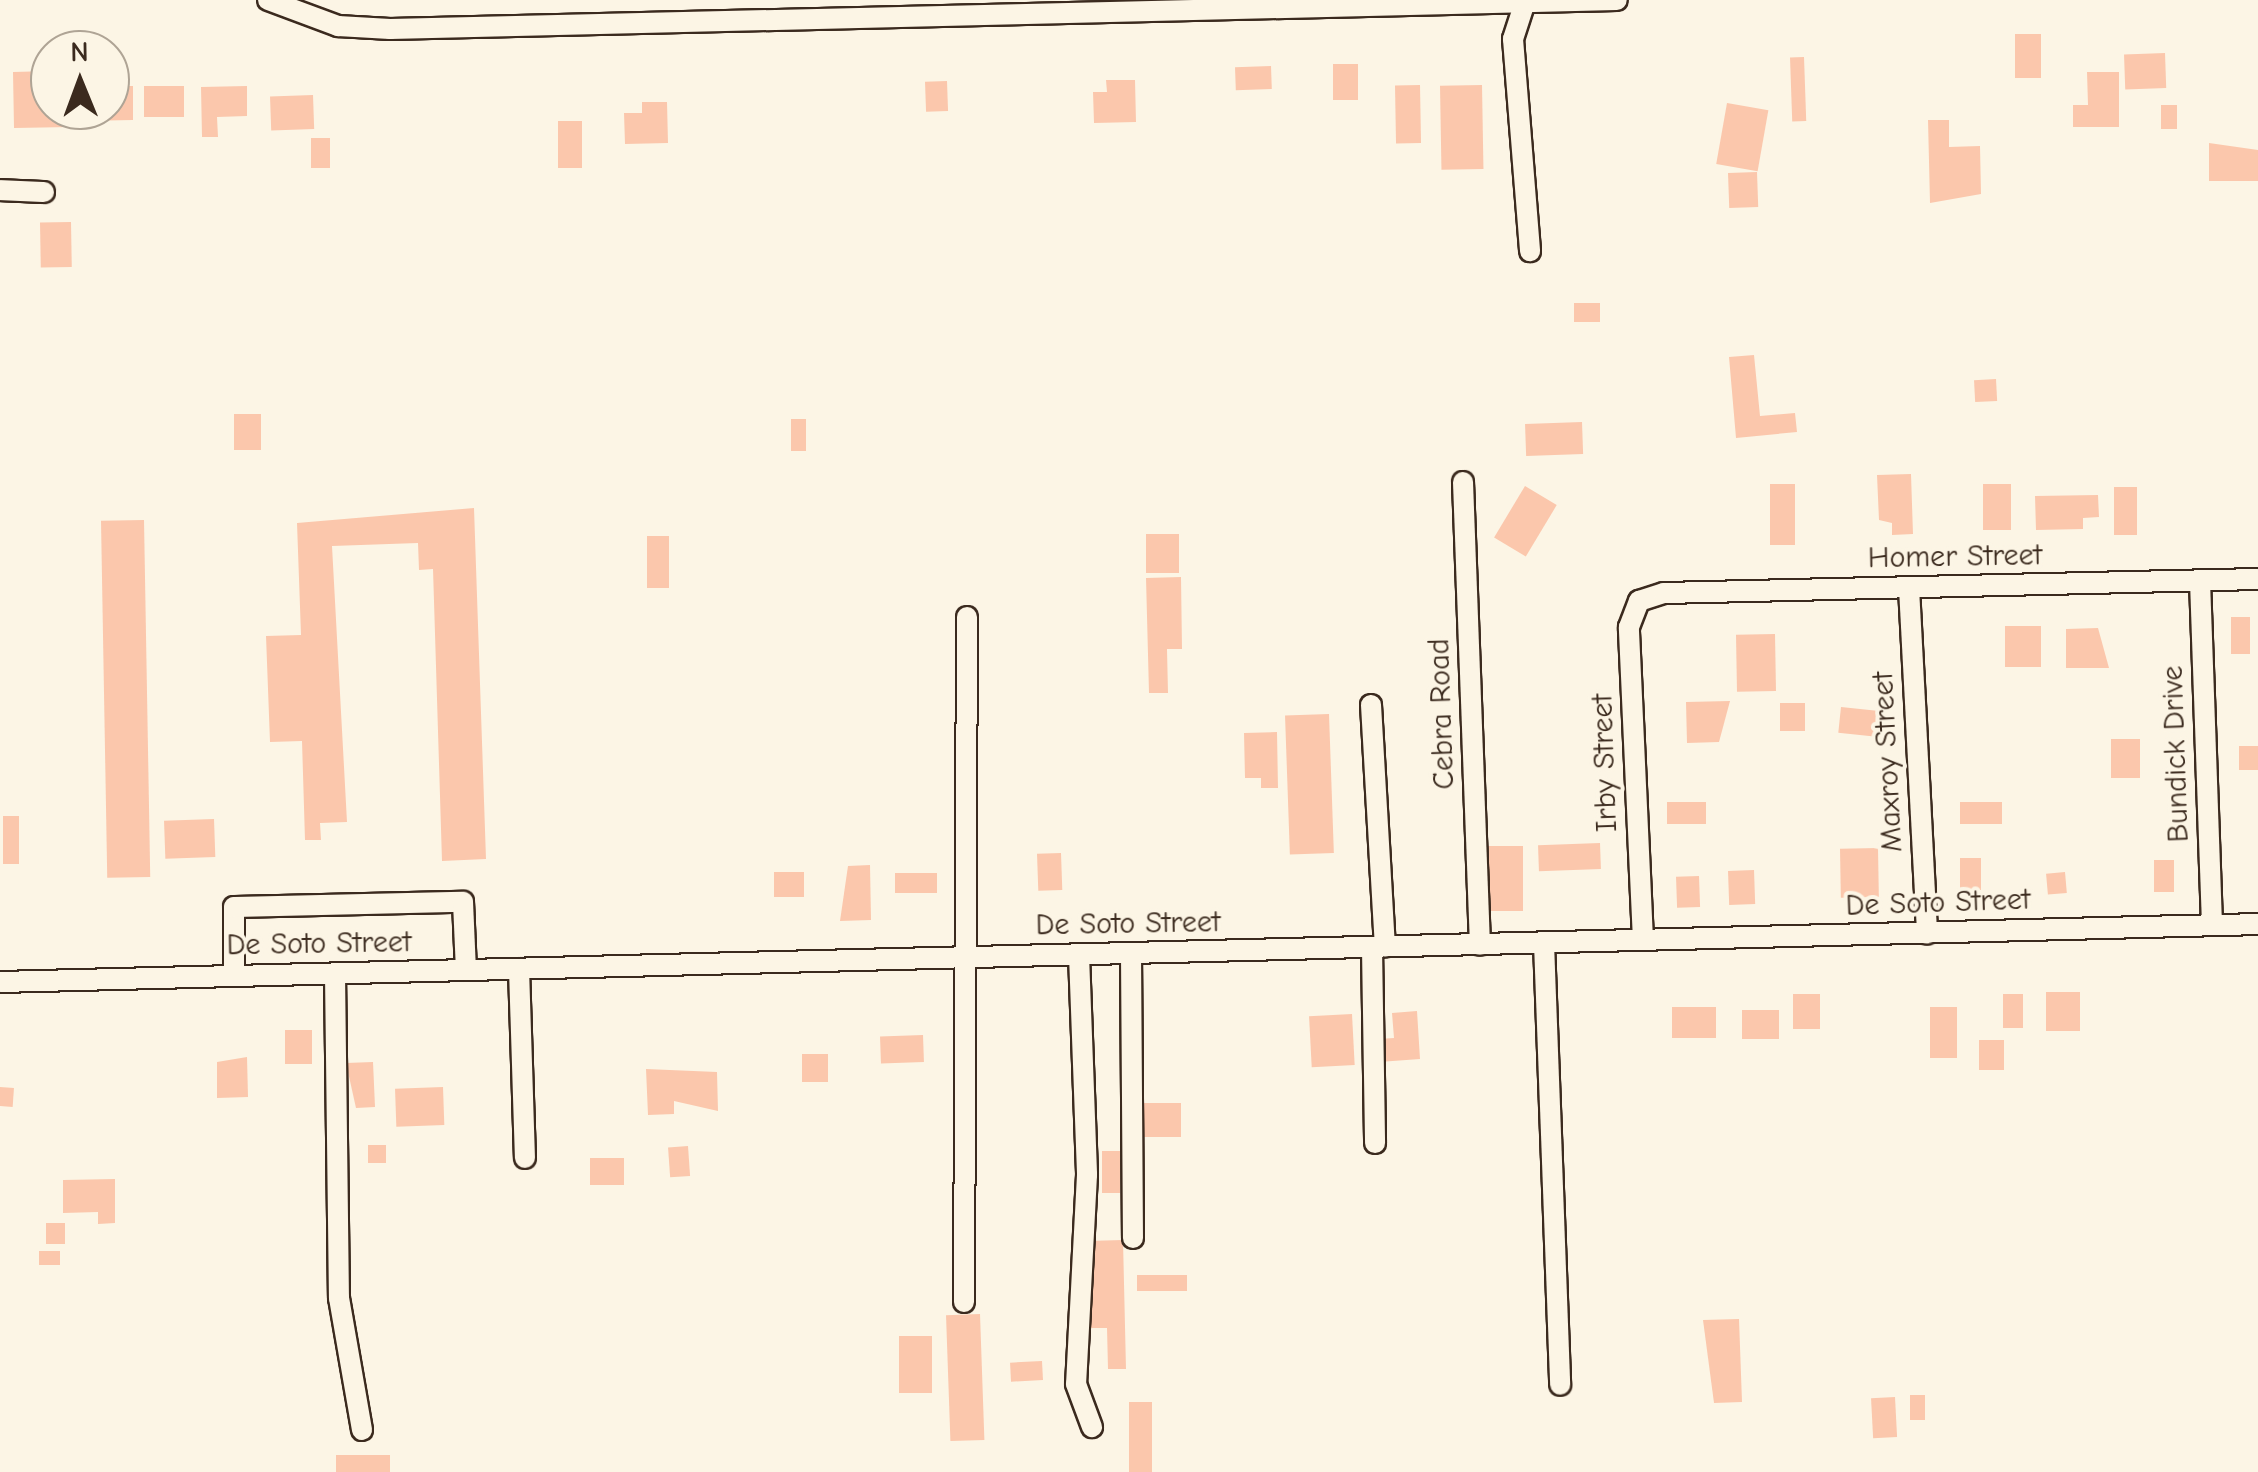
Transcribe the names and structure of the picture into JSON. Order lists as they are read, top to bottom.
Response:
{
  "streets": {
    "street": [
      "Homer Street",
      "Cebra Road",
      "Bundick Drive",
      "Maxroy Street",
      "Irby Street",
      "De Soto Street"
    ]
  },
  "crossings": [
    ["Homer Street", "Bundick Drive"],
    ["Homer Street", "Maxroy Street"],
    ["Homer Street", "Irby Street"],
    ["Cebra Road", "De Soto Street"],
    ["Bundick Drive", "De Soto Street"],
    ["Maxroy Street", "De Soto Street"],
    ["Irby Street", "De Soto Street"]
  ],
  "north": "top"
}
